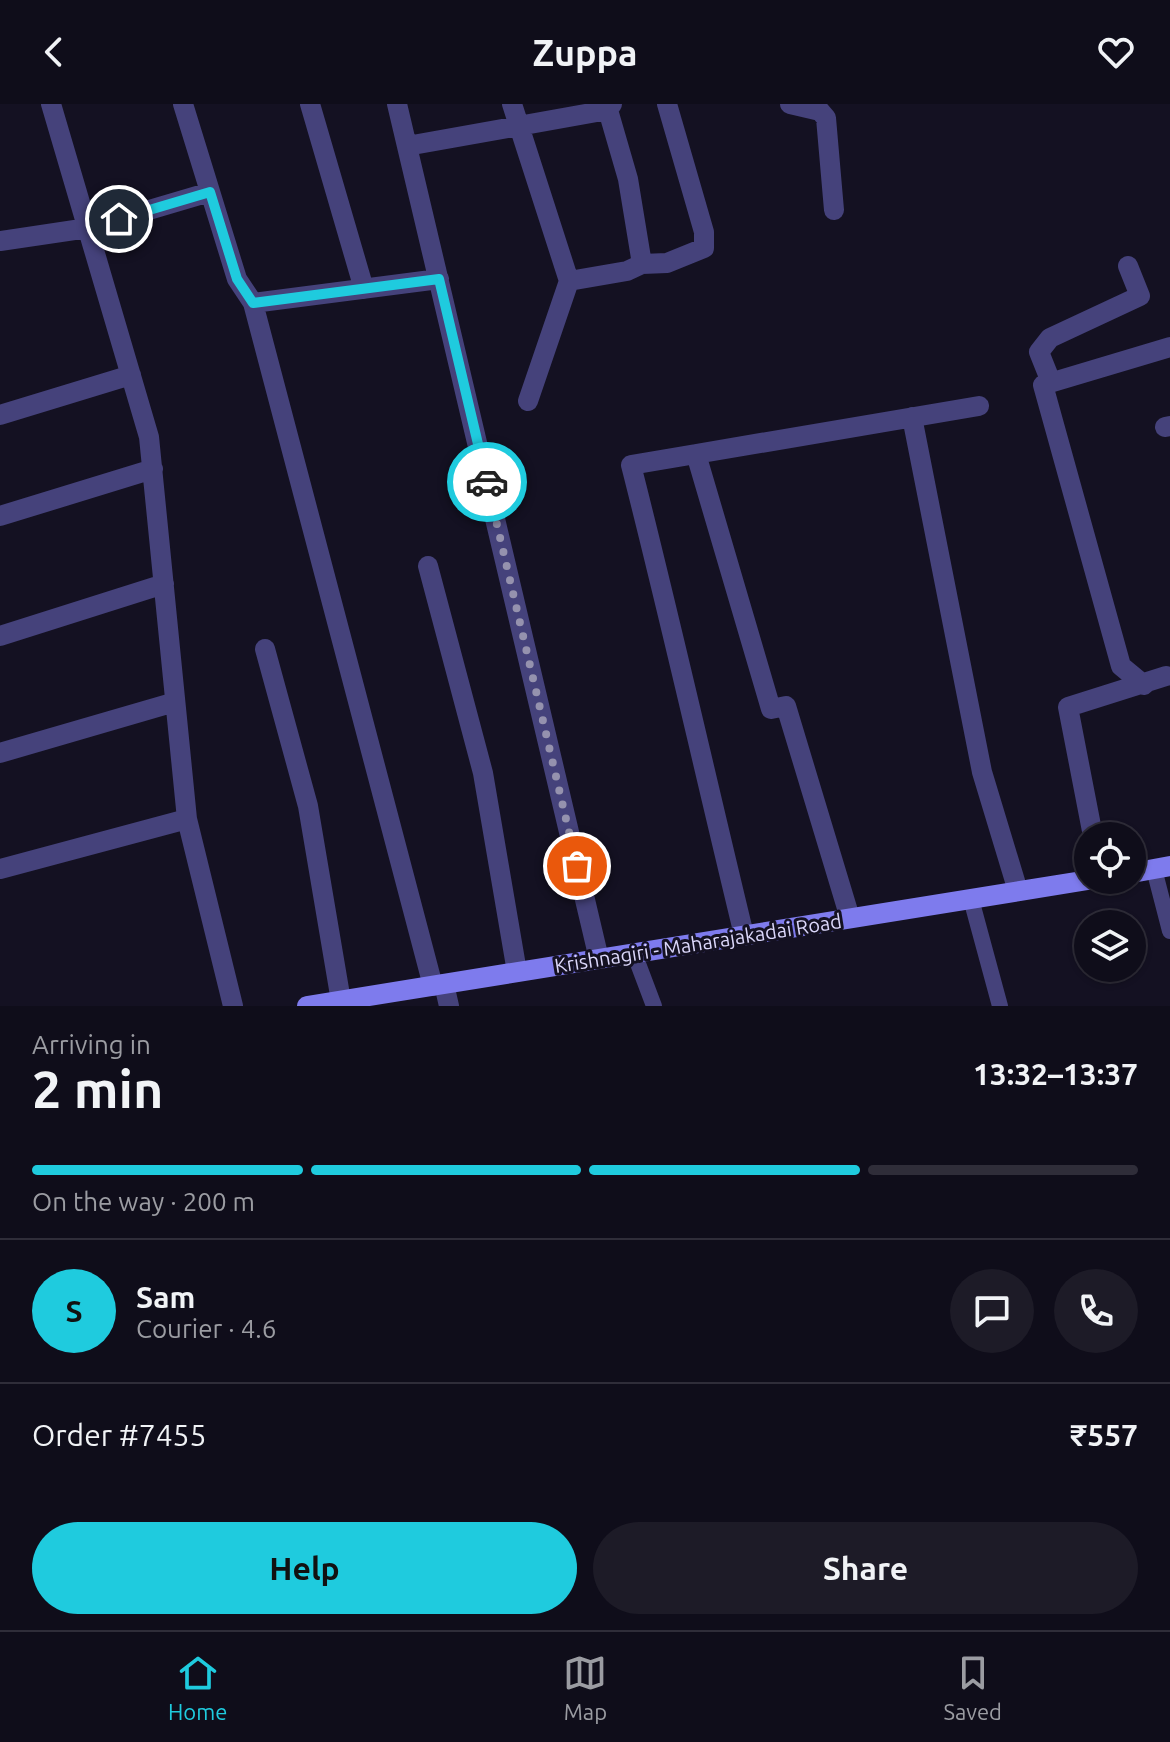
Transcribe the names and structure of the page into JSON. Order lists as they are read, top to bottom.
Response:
{
  "streets": {
    "main road": ["Krishnagiri - Maharajakadai Road"]
  },
  "page": {
    "header": "Zuppa",
    "heading": ["2 min", "Arriving in", "13:32–13:37"],
    "panel": [
      "Sam",
      "Courier · 4.6",
      "Order #7455",
      "₹557"
    ],
    "bar": "On the way · 200 m",
    "round": "S",
    "buttons": ["Help", "Share"],
    "tabs": ["Home", "Map", "Saved"]
  }
}
